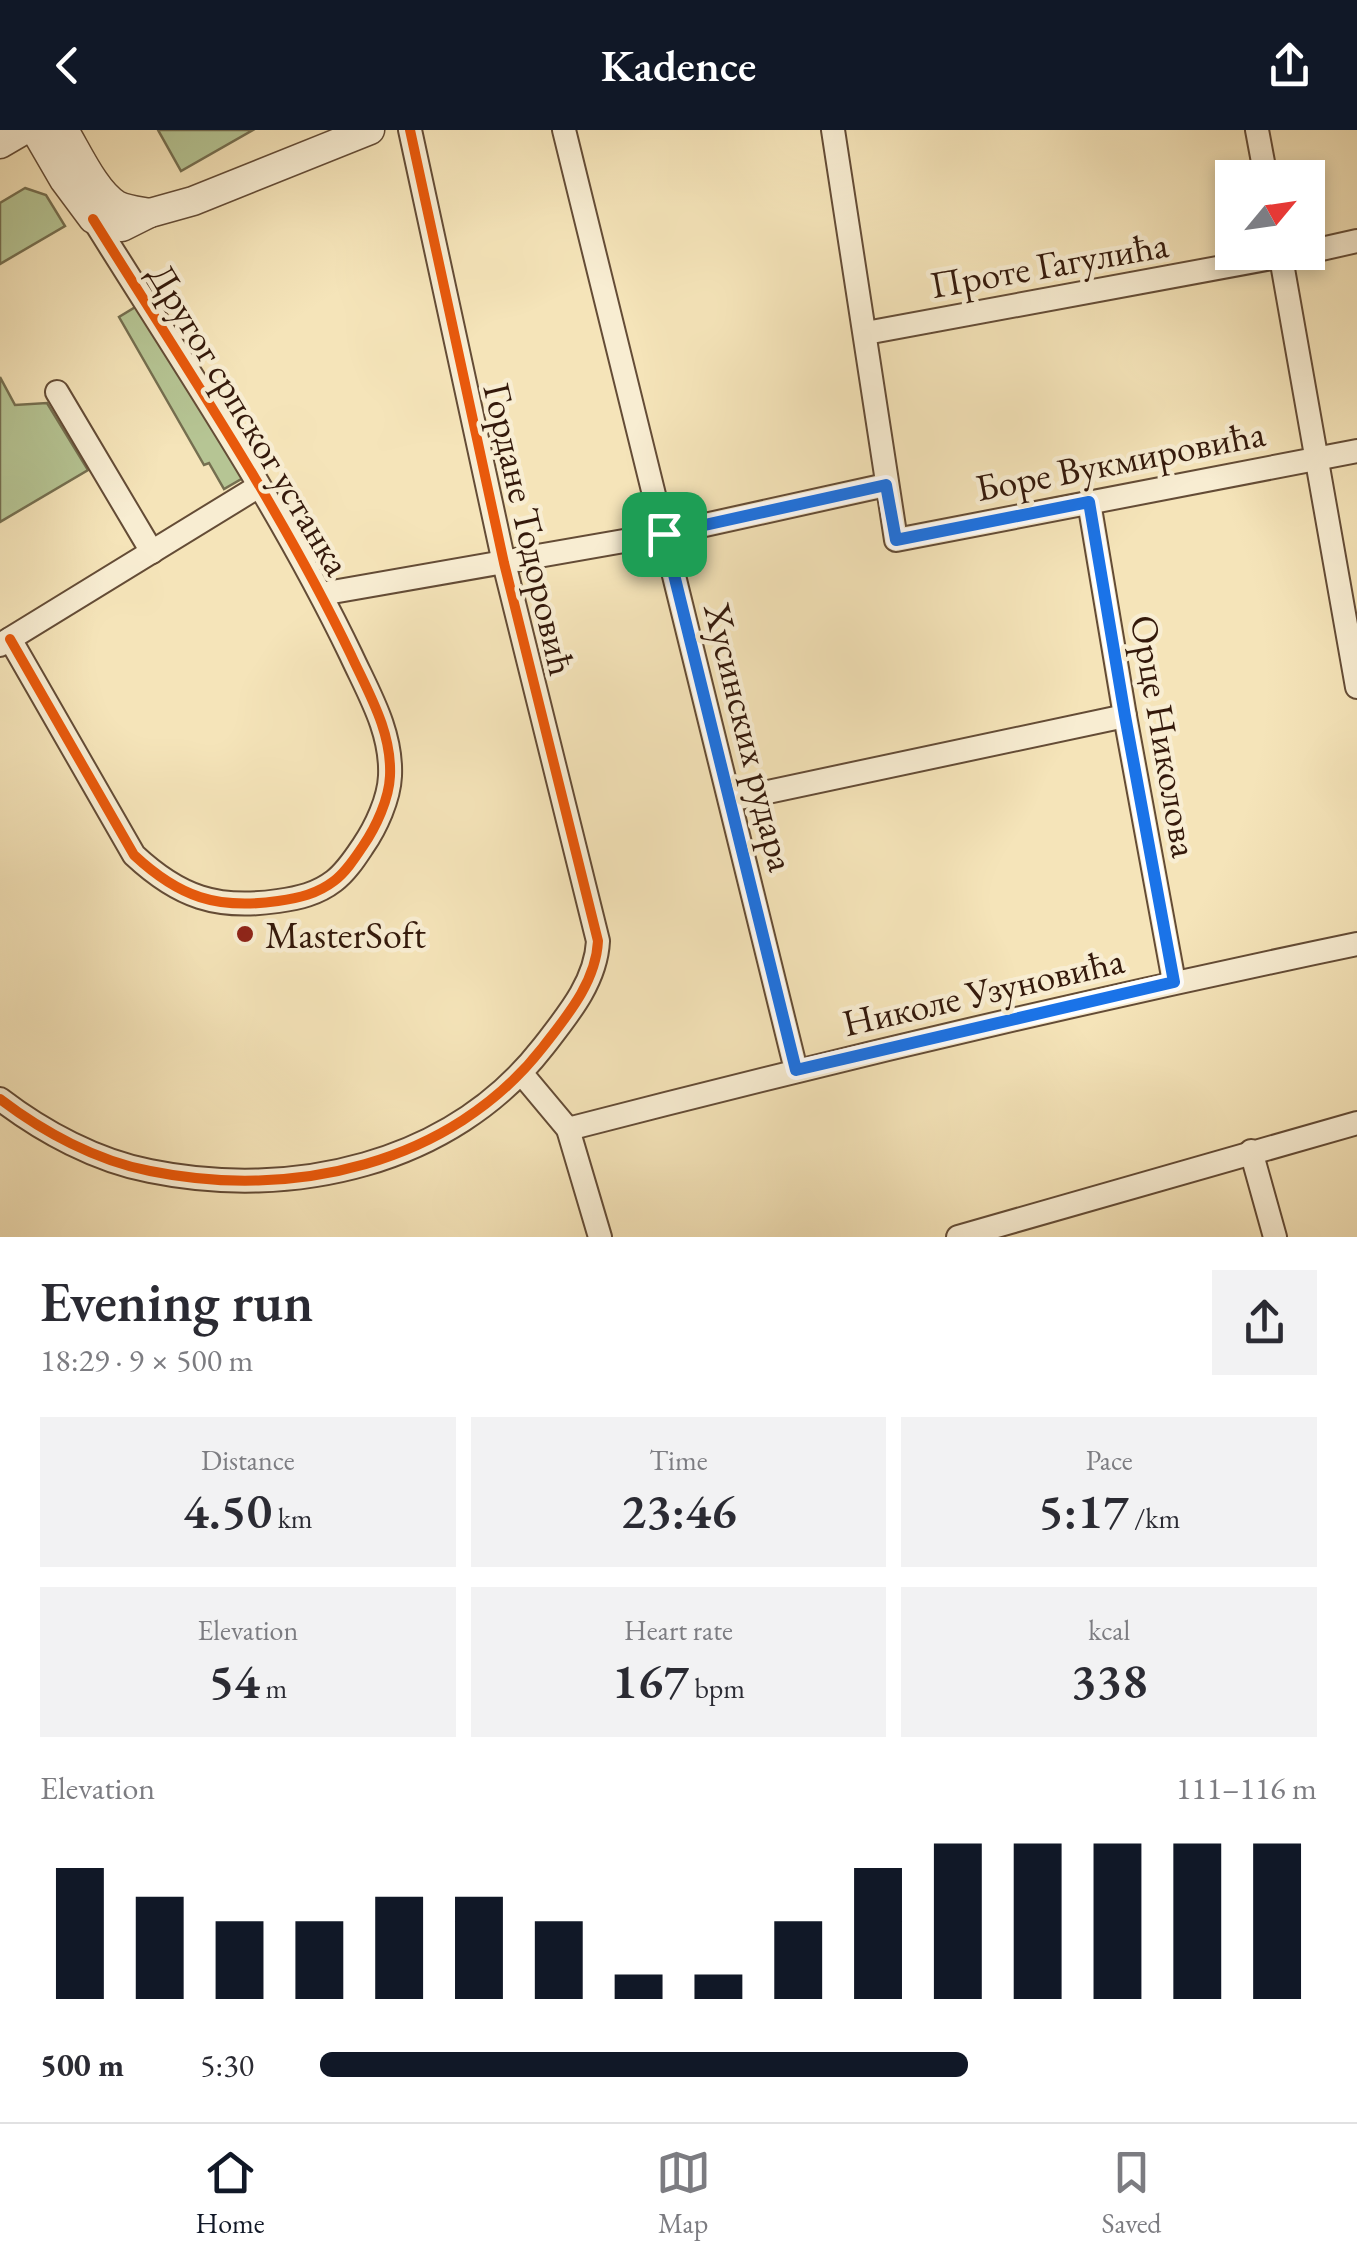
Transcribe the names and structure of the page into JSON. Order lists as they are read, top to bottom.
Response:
{
  "streets": {
    "street": [
      "Проте Гагулића",
      "Другог српског устанка",
      "Боре Вукмировића",
      "Гордане Тодоровић",
      "Орце Николова",
      "Хусинских рудара",
      "Николе Узуновића"
    ]
  },
  "crossings": [
    ["Боре Вукмировића", "Орце Николова"],
    ["Орце Николова", "Николе Узуновића"],
    ["Хусинских рудара", "Николе Узуновића"]
  ],
  "places": ["MasterSoft"],
  "north": "top right",
  "page": {
    "header": "Kadence",
    "heading": ["Evening run", "18:29 · 9 × 500 m"],
    "stats": [
      ["Distance", "4.50 km"],
      ["Time", "23:46"],
      ["Pace", "5:17 /km"],
      ["Elevation", "54 m"],
      ["Heart rate", "167 bpm"],
      ["kcal", "338"]
    ],
    "chart": ["Elevation", "111–116 m"],
    "list": [
      {
        "name": "500 m",
        "note": "5:30"
      }
    ],
    "tabs": ["Home", "Map", "Saved"]
  }
}
